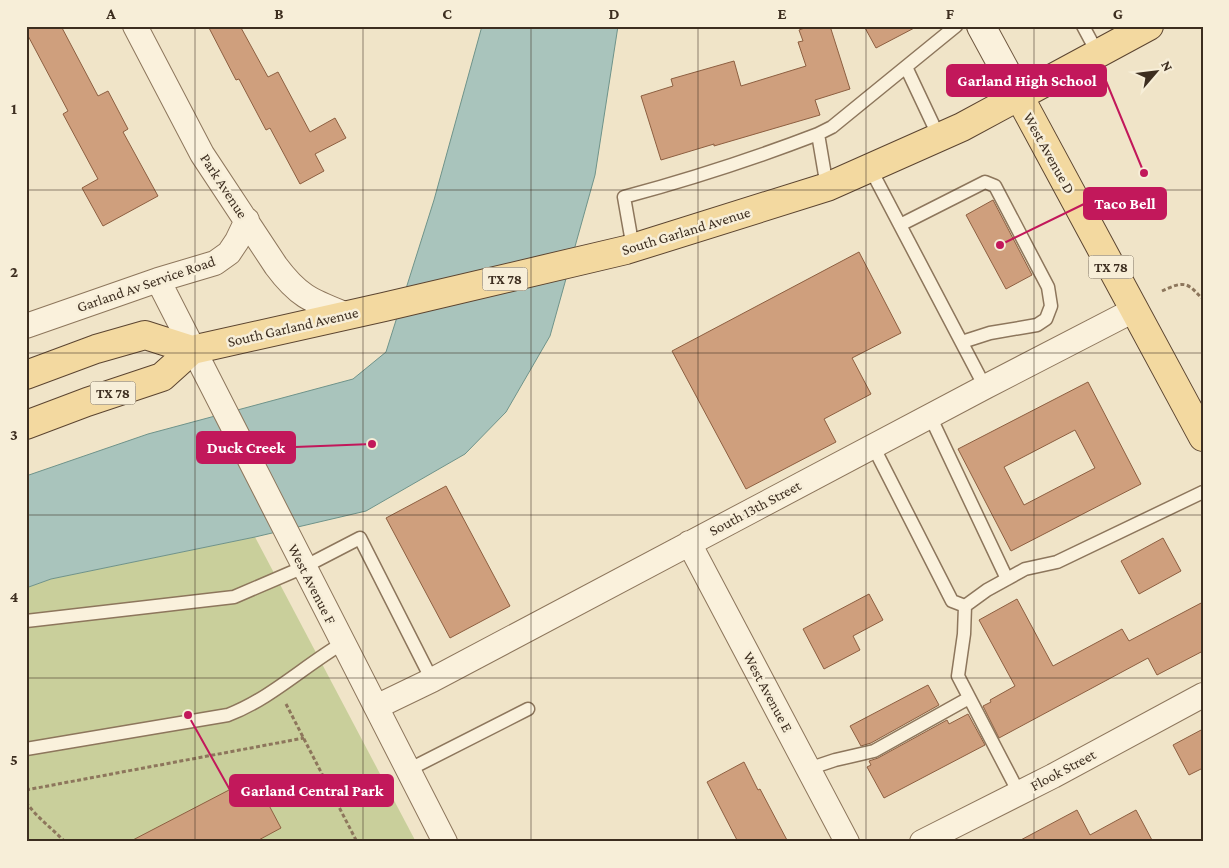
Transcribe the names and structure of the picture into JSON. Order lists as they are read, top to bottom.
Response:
{
  "streets": {
    "main road": ["West Avenue D", "South Garland Avenue", "TX 78"],
    "street": [
      "Park Avenue",
      "Garland Av Service Road",
      "South 13th Street",
      "West Avenue F",
      "West Avenue E",
      "Flook Street"
    ]
  },
  "crossings": [
    ["West Avenue D", "South Garland Avenue"],
    ["West Avenue D", "South 13th Street"],
    ["Park Avenue", "South Garland Avenue"],
    ["Park Avenue", "Garland Av Service Road"],
    ["South Garland Avenue", "West Avenue F"],
    ["Garland Av Service Road", "West Avenue F"],
    ["South 13th Street", "West Avenue F"],
    ["South 13th Street", "West Avenue E"]
  ],
  "places": [
    "Garland High School",
    "Taco Bell",
    "Duck Creek",
    "Garland Central Park"
  ],
  "north": "top right",
  "grid": {
    "columns": [
      "A",
      "B",
      "C",
      "D",
      "E",
      "F",
      "G"
    ],
    "rows": [
      "1",
      "2",
      "3",
      "4",
      "5"
    ]
  }
}
